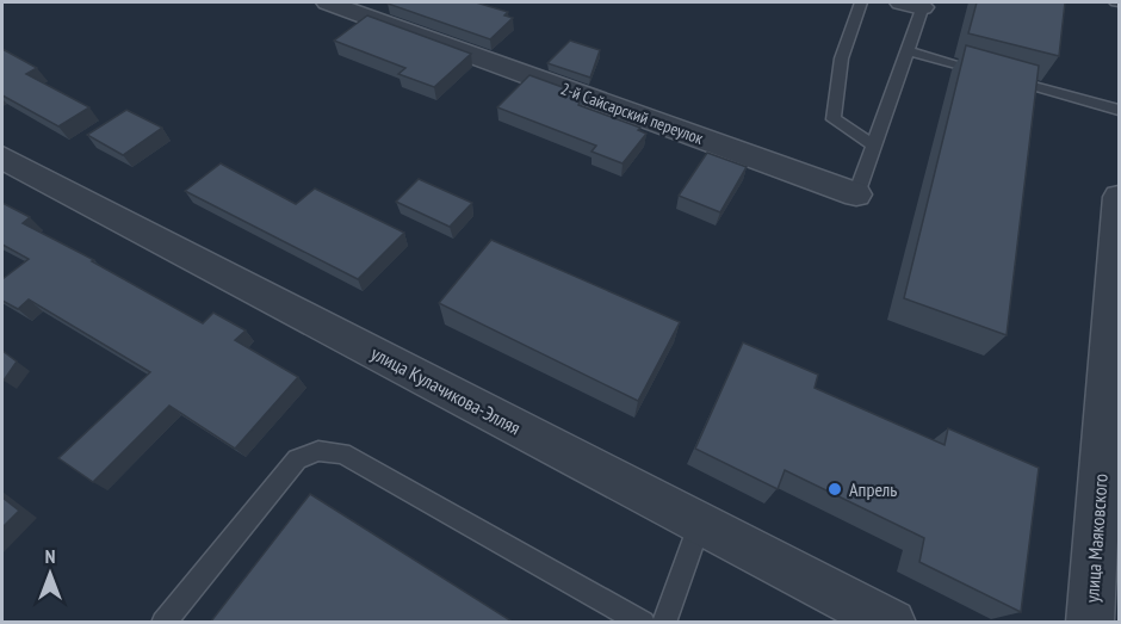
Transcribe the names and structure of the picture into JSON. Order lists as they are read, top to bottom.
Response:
{
  "streets": {
    "street": ["2-й Сайсарский переулок", "улица Кулачикова-Элляя", "улица Маяковского"]
  },
  "places": ["Апрель"],
  "north": "top"
}
